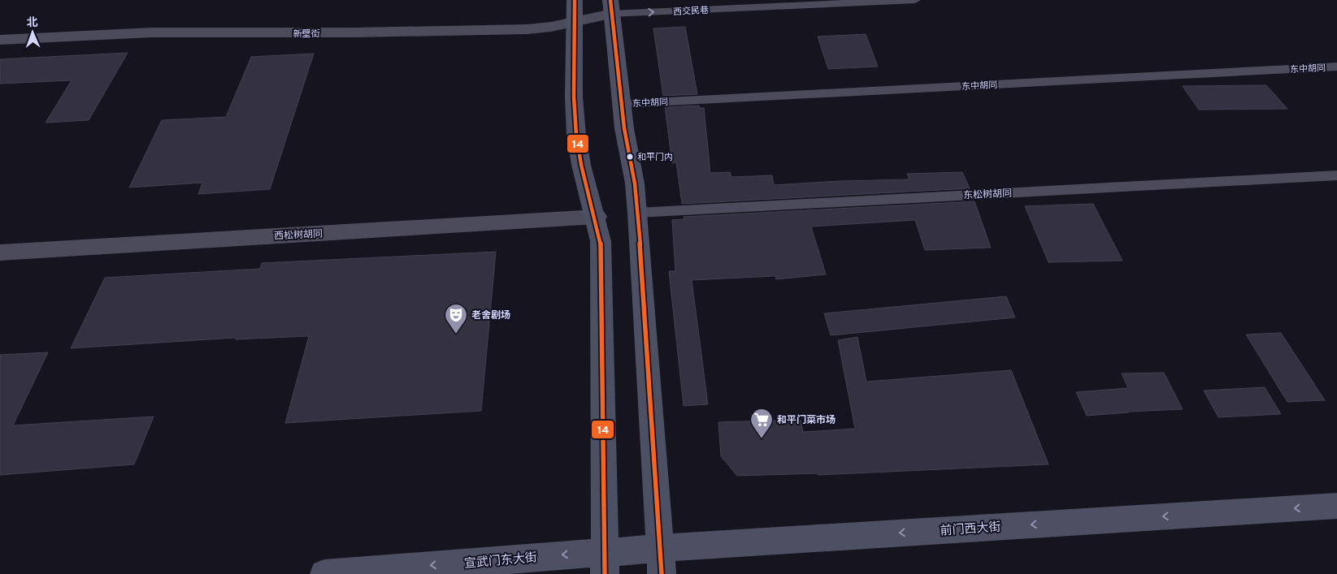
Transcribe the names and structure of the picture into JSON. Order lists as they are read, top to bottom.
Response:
{
  "streets": {
    "street": [
      "新壁街",
      "西松树胡同",
      "前门西大街",
      "宣武门东大街"
    ],
    "lane": ["西交民巷", "东中胡同", "东松树胡同"]
  },
  "crossings": [
    ["西交民巷", "新壁街"],
    ["前门西大街", "宣武门东大街"]
  ],
  "one_way": ["西交民巷", "前门西大街", "宣武门东大街"],
  "places": {
    "other": ["和平门内"],
    "theatre": ["老舍剧场"],
    "supermarket": ["和平门菜市场"]
  },
  "lines": ["transit line 14"],
  "north": "top"
}
